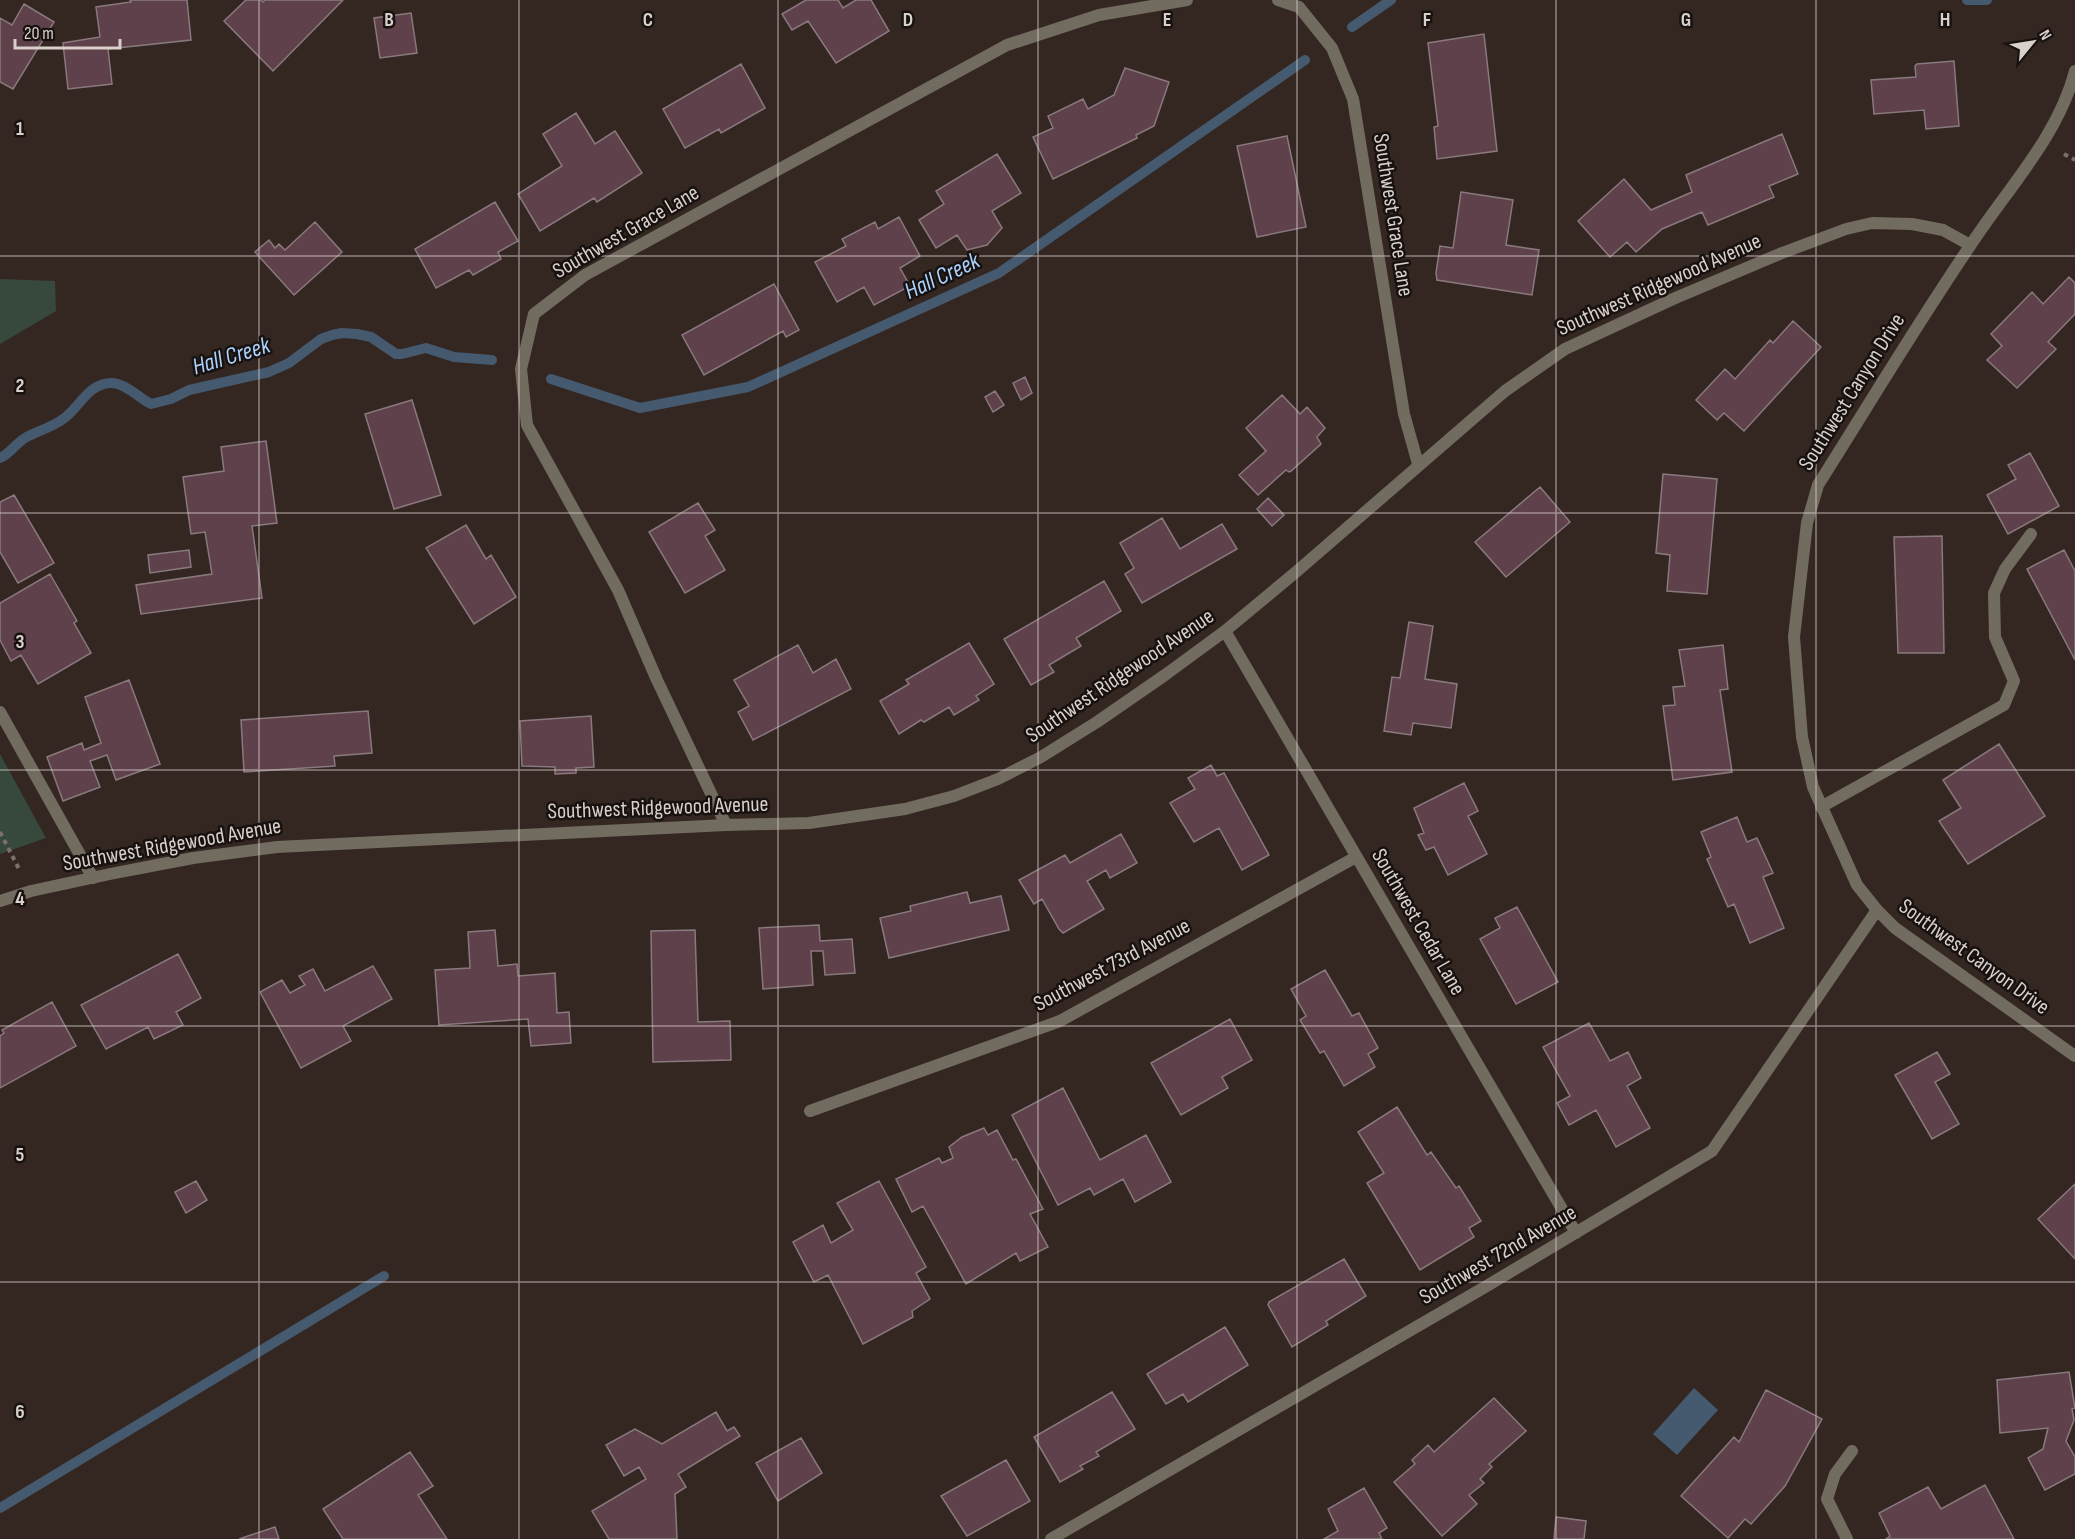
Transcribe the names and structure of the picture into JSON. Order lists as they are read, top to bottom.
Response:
{
  "streets": {
    "street": [
      "Southwest Grace Lane",
      "Southwest Ridgewood Avenue",
      "Southwest Canyon Drive",
      "Southwest Cedar Lane",
      "Southwest 73rd Avenue",
      "Southwest 72nd Avenue"
    ]
  },
  "crossings": [
    ["Southwest Grace Lane", "Southwest Ridgewood Avenue"],
    ["Southwest Ridgewood Avenue", "Southwest Canyon Drive"],
    ["Southwest Ridgewood Avenue", "Southwest Cedar Lane"],
    ["Southwest Canyon Drive", "Southwest 72nd Avenue"],
    ["Southwest Cedar Lane", "Southwest 73rd Avenue"],
    ["Southwest Cedar Lane", "Southwest 72nd Avenue"]
  ],
  "water": ["Hall Creek"],
  "scale_bar": "20 m",
  "north": "top right",
  "grid": {
    "columns": [
      "B",
      "C",
      "D",
      "E",
      "F",
      "G",
      "H"
    ],
    "rows": [
      "1",
      "2",
      "3",
      "4",
      "5",
      "6"
    ]
  }
}
